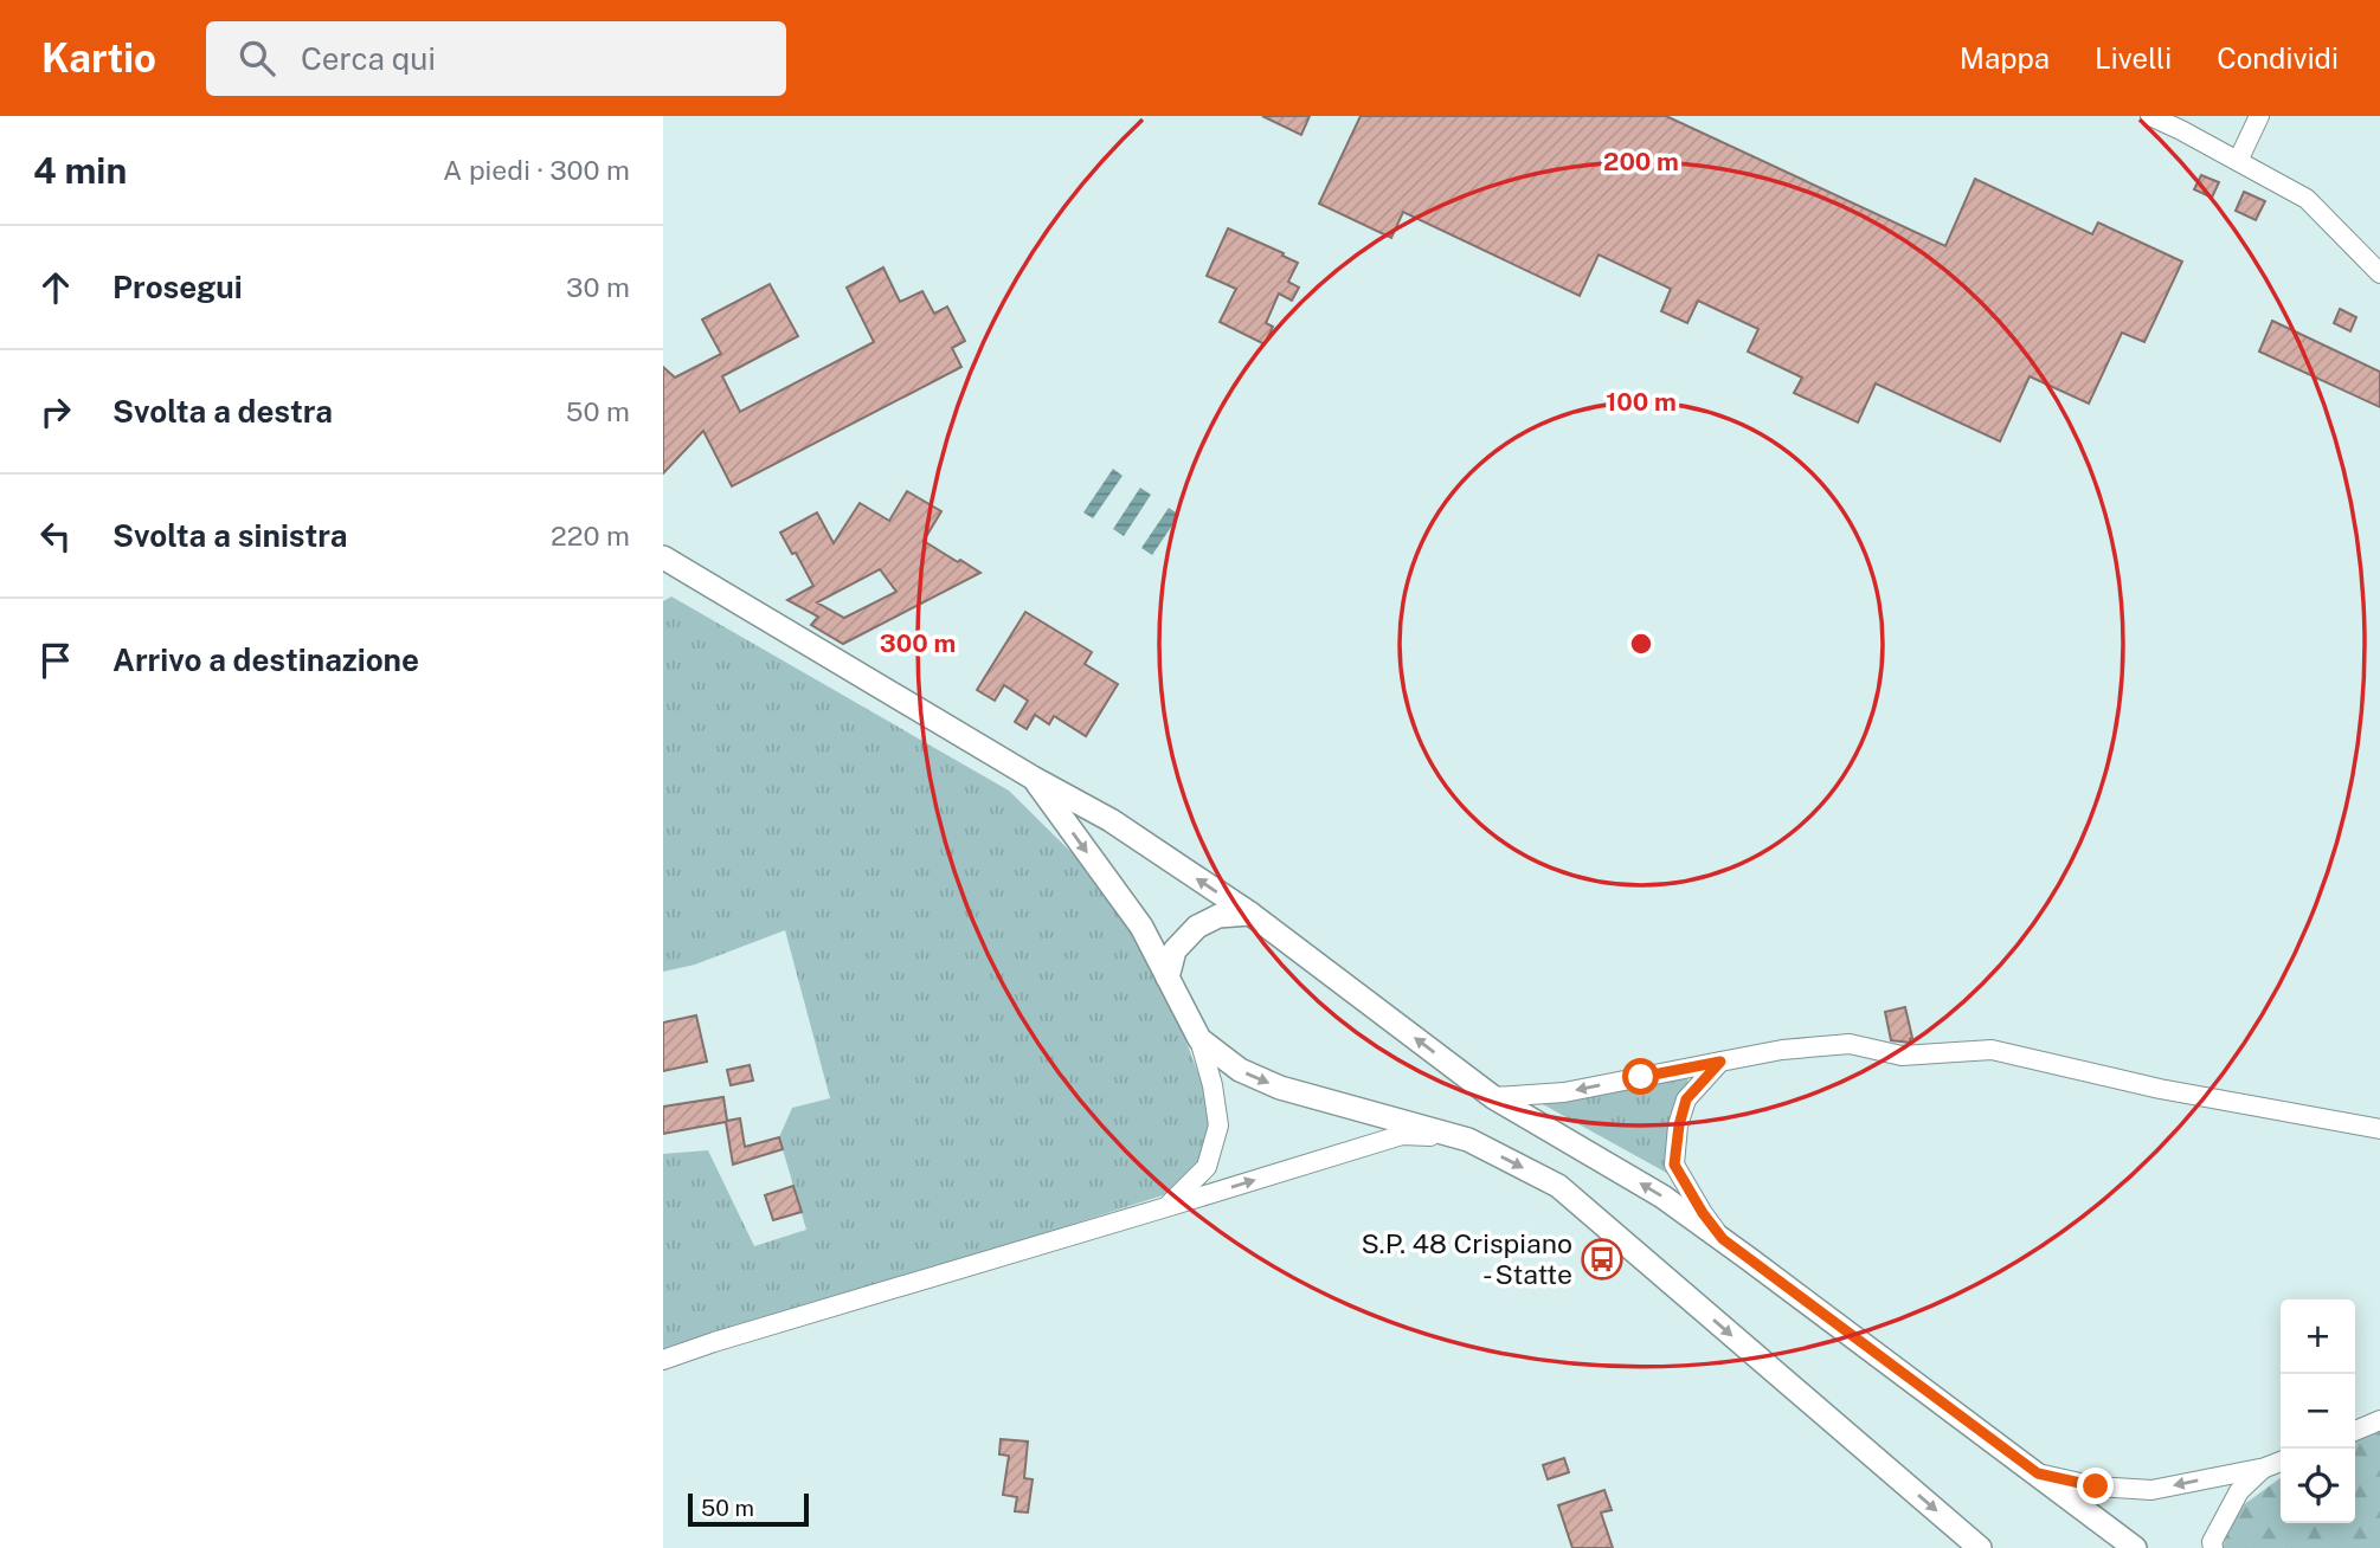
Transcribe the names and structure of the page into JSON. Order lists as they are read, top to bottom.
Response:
{
  "places": {
    "bus stop": ["S.P. 48 Crispiano - Statte"]
  },
  "scale_bar": "50 m",
  "page": {
    "header": "Kartio",
    "search": "Cerca qui",
    "nav": ["Mappa", "Livelli", "Condividi"],
    "heading": ["4 min", "A piedi · 300 m"],
    "list": [
      ["Prosegui", "30 m"],
      ["Svolta a destra", "50 m"],
      ["Svolta a sinistra", "220 m"],
      "Arrivo a destinazione"
    ],
    "map_buttons": ["+", "−"],
    "scale": "50 m"
  },
  "rings": ["200 m", "100 m", "300 m"]
}
